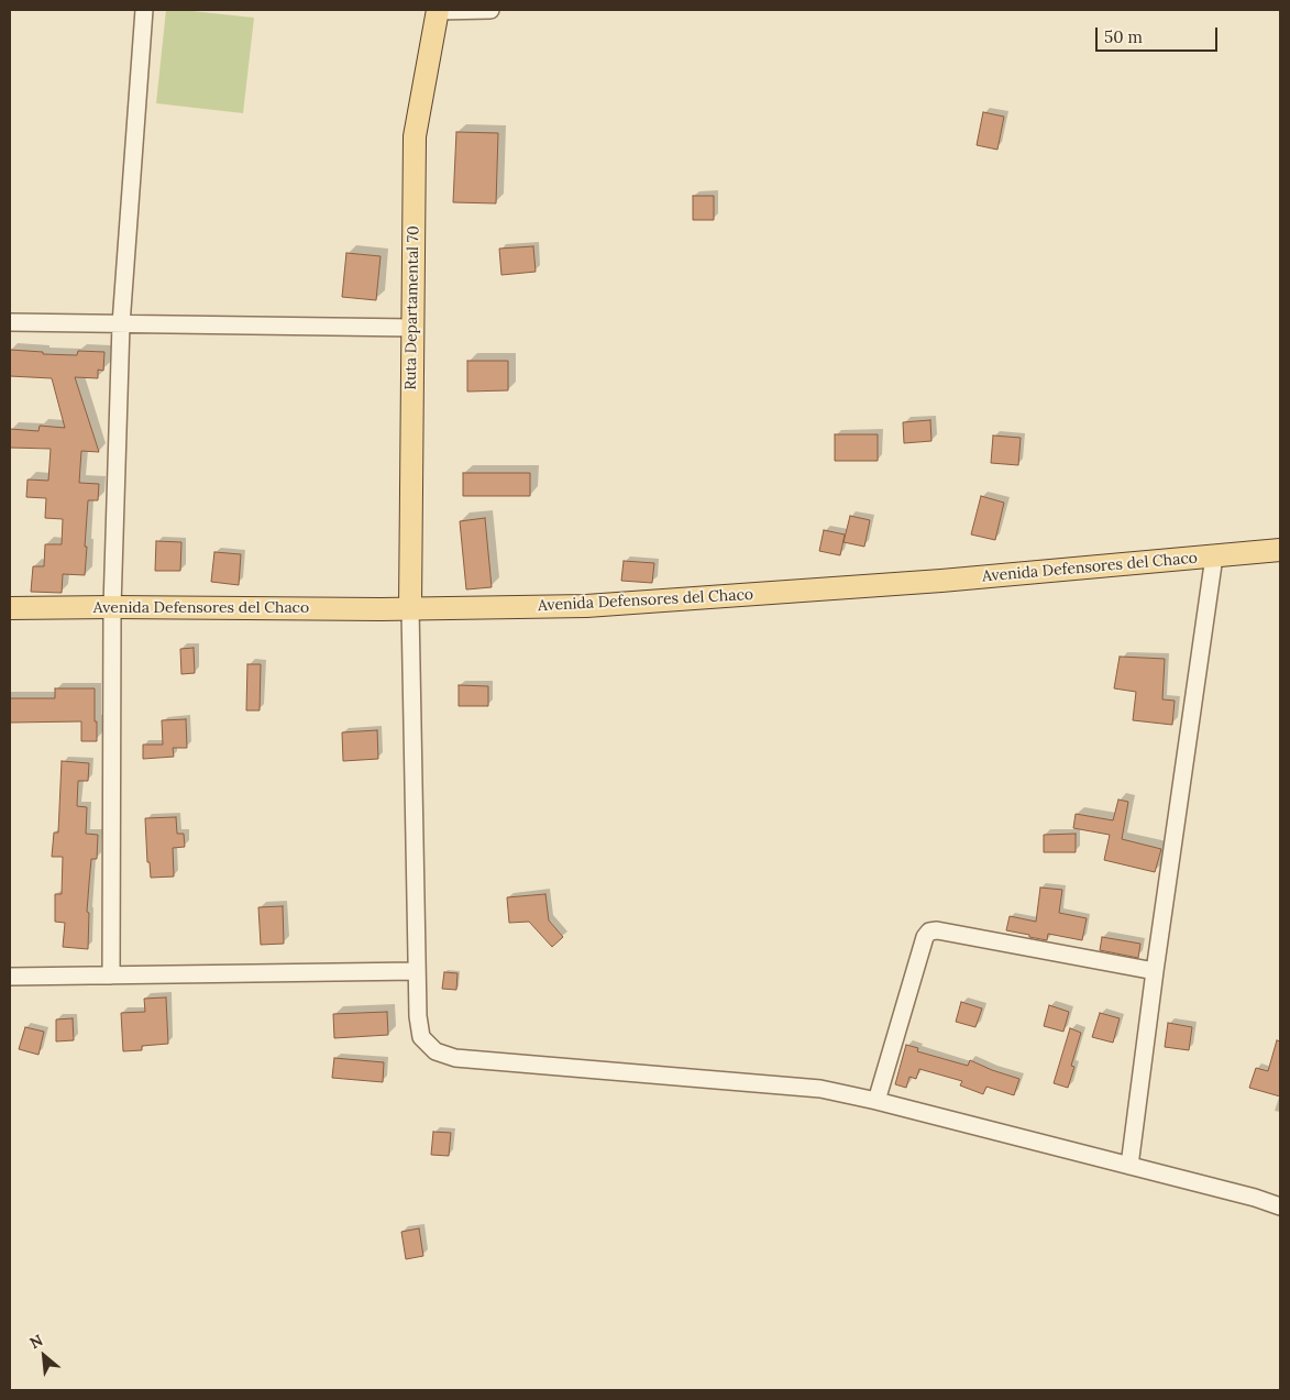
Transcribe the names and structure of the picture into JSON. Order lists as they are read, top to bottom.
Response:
{
  "streets": {
    "main road": ["Ruta Departamental 70", "Avenida Defensores del Chaco"]
  },
  "crossings": [
    ["Ruta Departamental 70", "Avenida Defensores del Chaco"]
  ],
  "scale_bar": "50 m",
  "north": "top left"
}
